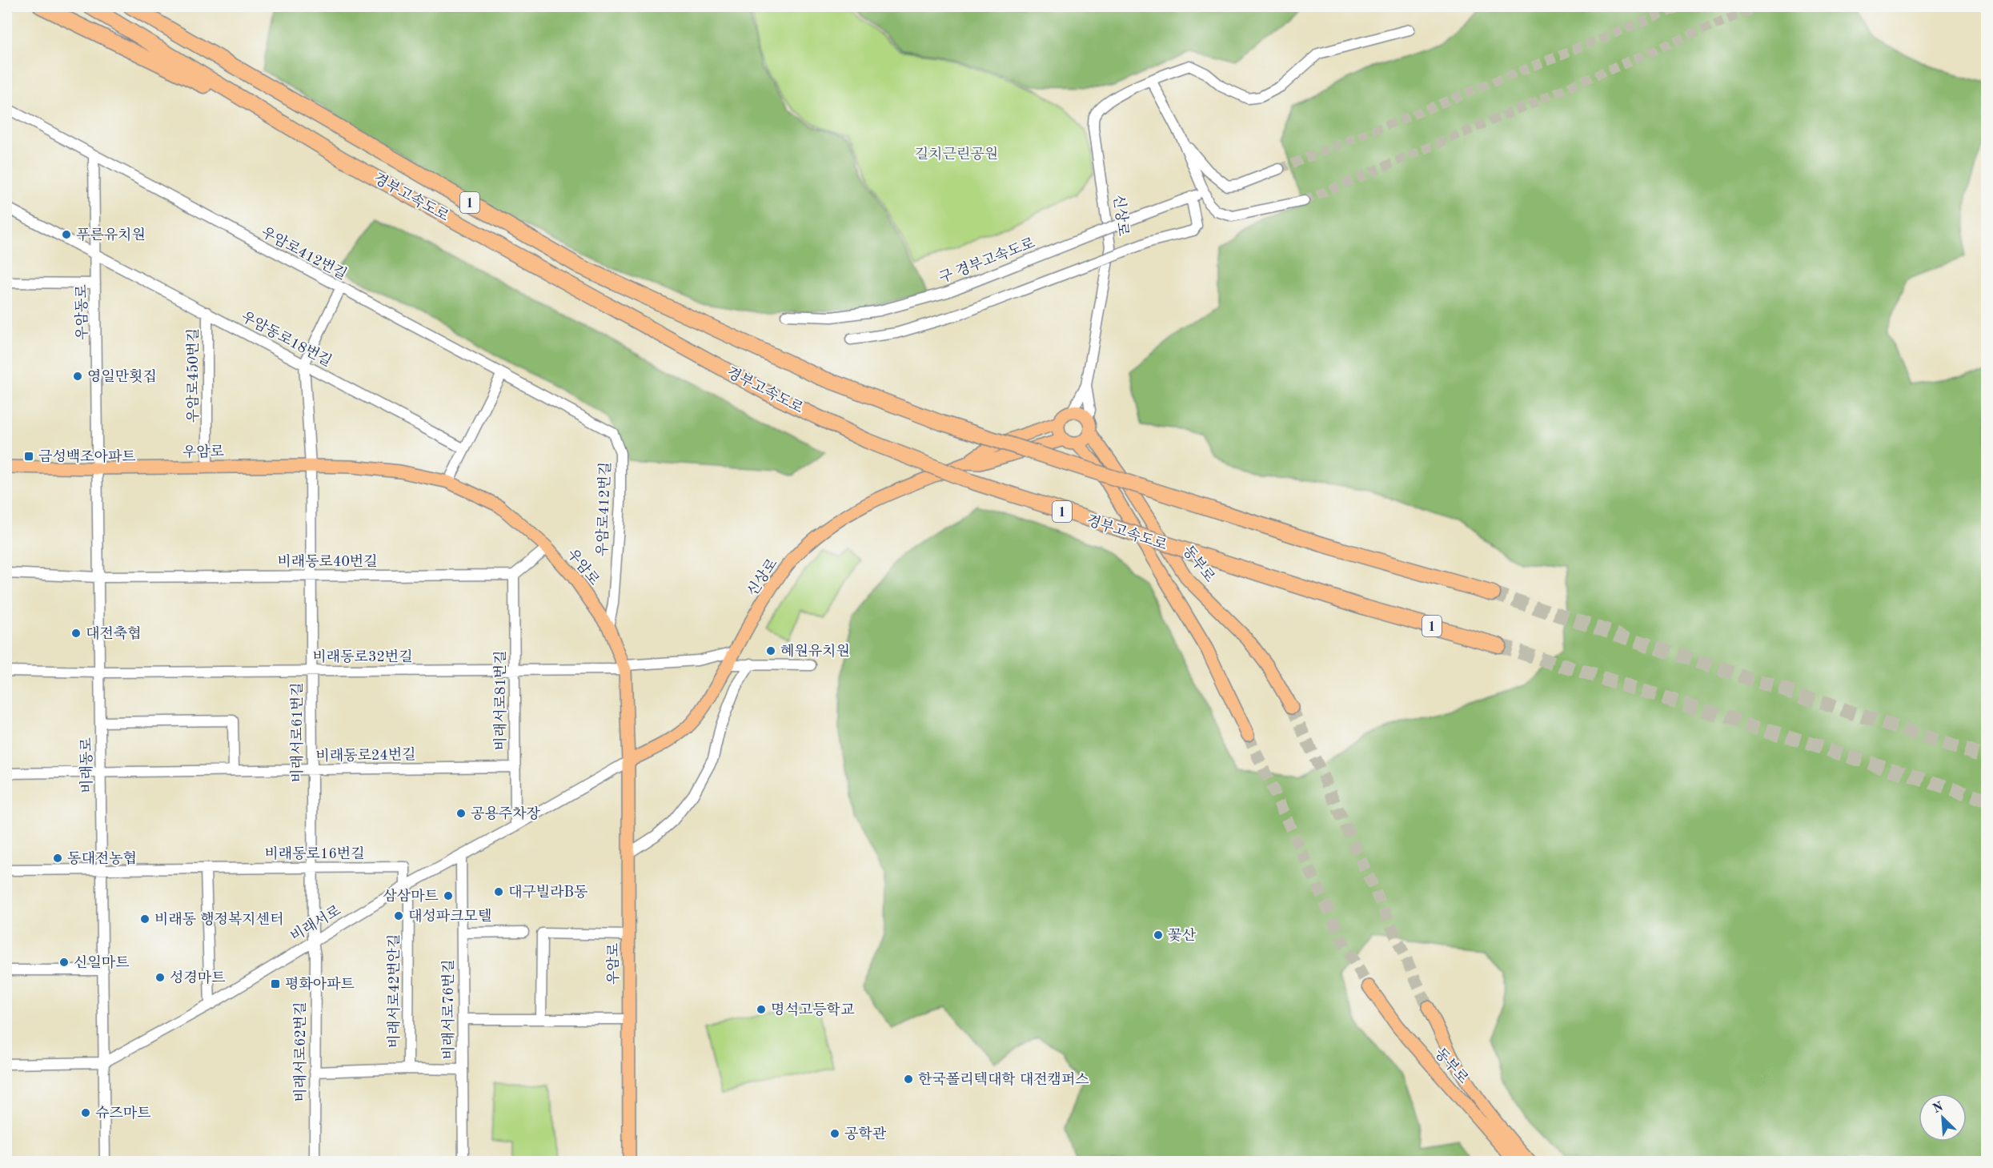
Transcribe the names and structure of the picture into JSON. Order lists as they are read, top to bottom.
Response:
{
  "streets": {
    "highway": ["경부고속도로", "1"],
    "main road": ["신상로", "우암로", "동부로"],
    "street": [
      "우암로412번길",
      "구 경부고속도로",
      "우암동로",
      "우암동로18번길",
      "우암로450번길",
      "비래동로40번길",
      "비래동로32번길",
      "비래서로81번길",
      "비래서로61번길",
      "비래동로24번길",
      "비래동로",
      "비래동로16번길",
      "비래서로",
      "비래서로42번안길",
      "비래서로76번길",
      "비래서로62번길"
    ]
  },
  "crossings": [
    ["신상로", "우암로"],
    ["신상로", "비래동로32번길"],
    ["신상로", "비래서로"],
    ["우암로412번길", "우암동로"],
    ["우암로412번길", "우암로"],
    ["우암동로", "우암동로18번길"],
    ["우암동로", "우암로"],
    ["우암동로", "비래동로"],
    ["우암동로18번길", "우암로450번길"],
    ["우암동로18번길", "비래서로61번길"],
    ["우암로450번길", "우암로"],
    ["우암로", "비래동로32번길"],
    ["우암로", "비래서로61번길"],
    ["우암로", "비래동로"],
    ["우암로", "비래서로"],
    ["비래동로40번길", "비래서로81번길"],
    ["비래동로40번길", "비래서로61번길"],
    ["비래동로40번길", "비래동로"],
    ["비래동로32번길", "비래서로81번길"],
    ["비래동로32번길", "비래서로61번길"],
    ["비래동로32번길", "비래동로"],
    ["비래서로81번길", "비래동로24번길"],
    ["비래서로81번길", "비래서로"],
    ["비래서로61번길", "비래동로24번길"],
    ["비래서로61번길", "비래동로16번길"],
    ["비래서로61번길", "비래서로"],
    ["비래서로61번길", "비래서로62번길"],
    ["비래동로24번길", "비래동로"],
    ["비래동로", "비래동로16번길"],
    ["비래동로", "비래서로"],
    ["비래동로16번길", "비래서로"],
    ["비래동로16번길", "비래서로42번안길"],
    ["비래서로", "비래서로42번안길"],
    ["비래서로", "비래서로76번길"],
    ["비래서로", "비래서로62번길"],
    ["비래서로42번안길", "비래서로76번길"],
    ["비래서로42번안길", "비래서로62번길"]
  ],
  "parks": ["길치근린공원"],
  "places": {
    "other": [
      "푸른유치원",
      "영일만횟집",
      "대전축협",
      "혜원유치원",
      "공용주차장",
      "동대전농협",
      "대구빌라B동",
      "삼삼마트",
      "대성파크모텔",
      "비래동 행정복지센터",
      "꽃산",
      "신일마트",
      "성경마트",
      "명석고등학교",
      "한국폴리텍대학 대전캠퍼스",
      "슈즈마트",
      "공학관"
    ],
    "transit": ["금성백조아파트", "평화아파트"]
  },
  "north": "top left"
}
